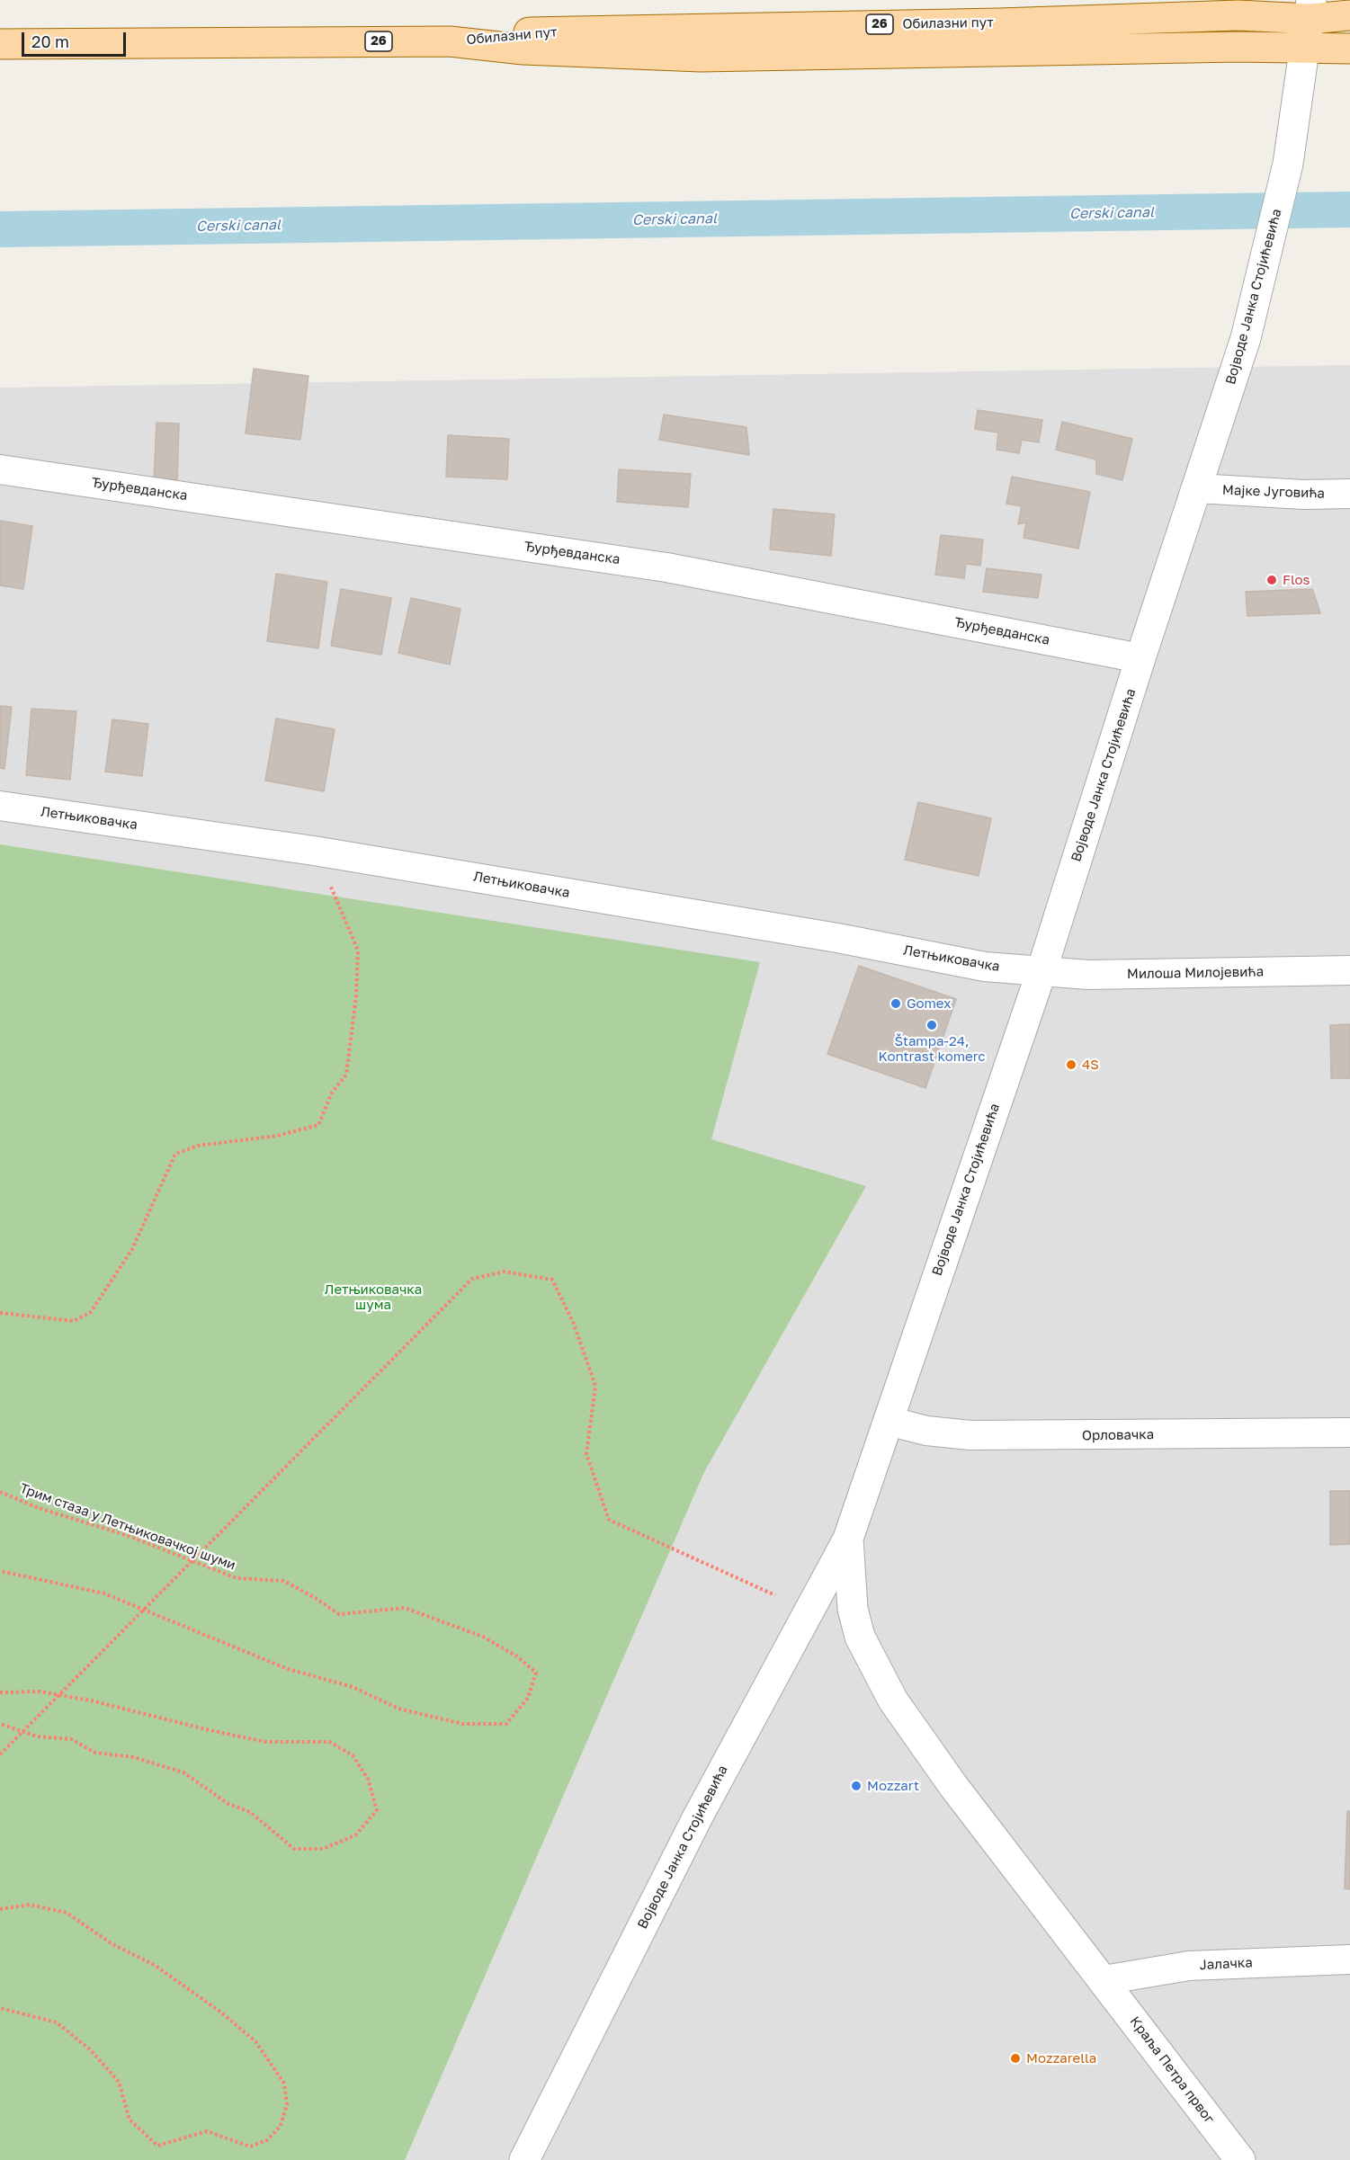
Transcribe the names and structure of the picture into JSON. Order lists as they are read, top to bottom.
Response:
{
  "streets": {
    "main road": ["Обилазни пут", "26"],
    "street": [
      "Војводе Јанка Стојићевића",
      "Ђурђевданска",
      "Мајке Југовића",
      "Летњиковачка",
      "Милоша Милојевића",
      "Орловачка",
      "Јалачка",
      "Краља Петра првог"
    ],
    "path": ["Трим стаза у Летњиковачкој шуми"]
  },
  "crossings": [
    ["Обилазни пут", "Војводе Јанка Стојићевића"],
    ["Војводе Јанка Стојићевића", "Ђурђевданска"],
    ["Војводе Јанка Стојићевића", "Мајке Југовића"],
    ["Војводе Јанка Стојићевића", "Летњиковачка"],
    ["Војводе Јанка Стојићевића", "Милоша Милојевића"],
    ["Војводе Јанка Стојићевића", "Орловачка"],
    ["Војводе Јанка Стојићевића", "Јалачка"],
    ["Војводе Јанка Стојићевића", "Краља Петра првог"],
    ["Летњиковачка", "Милоша Милојевића"],
    ["Јалачка", "Краља Петра првог"]
  ],
  "water": ["Cerski canal"],
  "parks": ["Летњиковачка шума"],
  "places": [
    "Flos",
    "Gomex",
    "Štampa-24, Kontrast komerc",
    "4S",
    "Mozzart",
    "Mozzarella"
  ],
  "scale_bar": "20 m"
}
